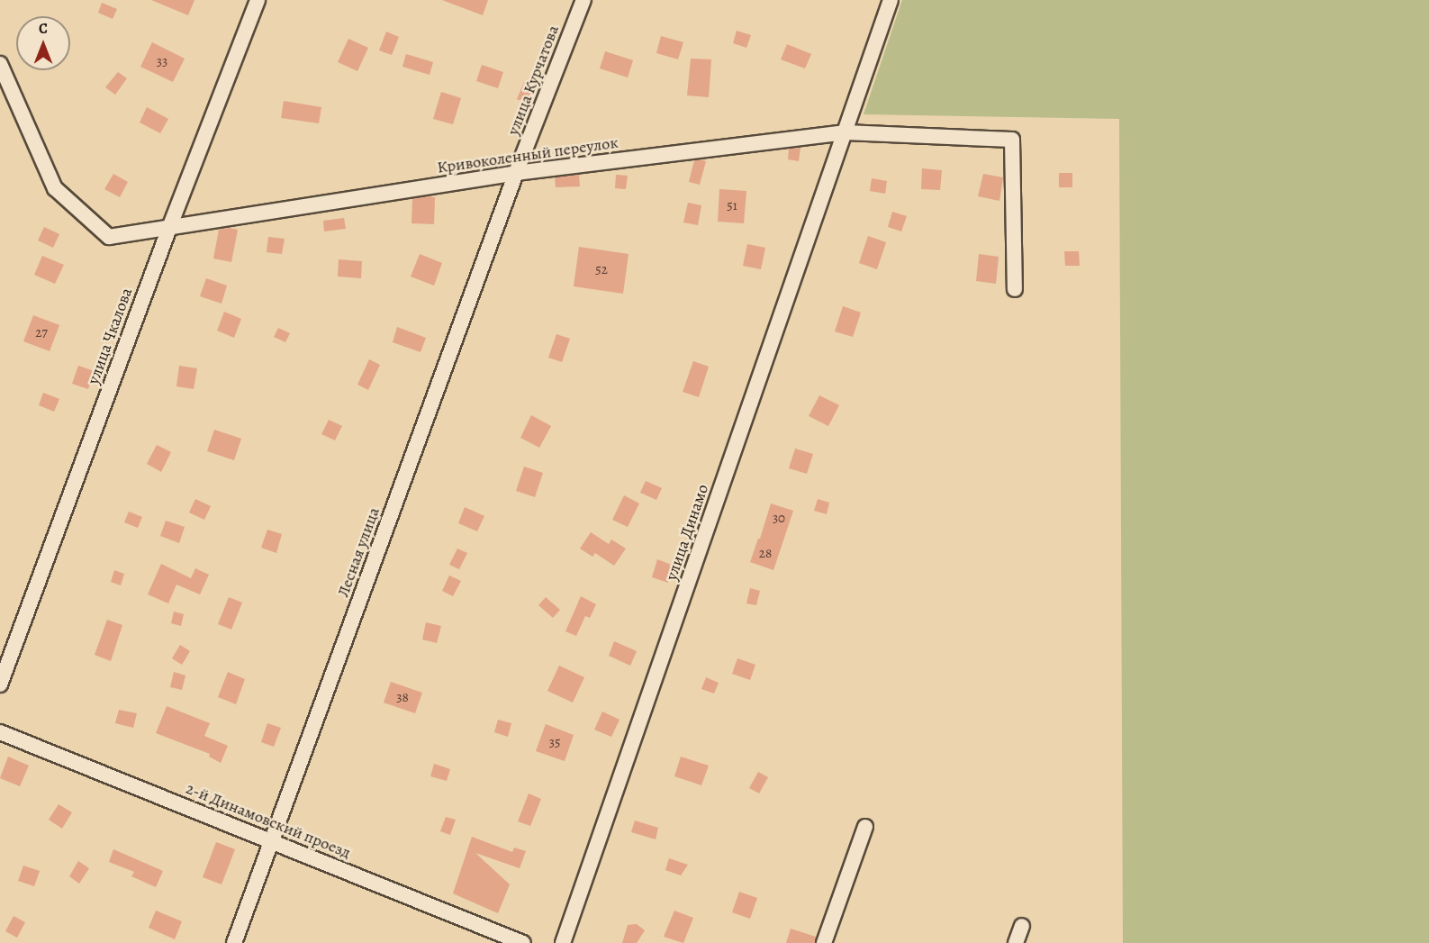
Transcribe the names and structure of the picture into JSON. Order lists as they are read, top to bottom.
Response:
{
  "streets": {
    "street": [
      "улица Курчатова",
      "Кривоколенный переулок",
      "улица Чкалова",
      "улица Динамо",
      "Лесная улица",
      "2-й Динамовский проезд"
    ]
  },
  "crossings": [
    ["улица Курчатова", "Кривоколенный переулок"],
    ["улица Курчатова", "Лесная улица"],
    ["Кривоколенный переулок", "улица Чкалова"],
    ["Кривоколенный переулок", "улица Динамо"],
    ["Кривоколенный переулок", "Лесная улица"],
    ["Лесная улица", "2-й Динамовский проезд"]
  ],
  "house_numbers": [
    "33",
    "51",
    "52",
    "27",
    "30",
    "28",
    "38",
    "35"
  ],
  "north": "top"
}
